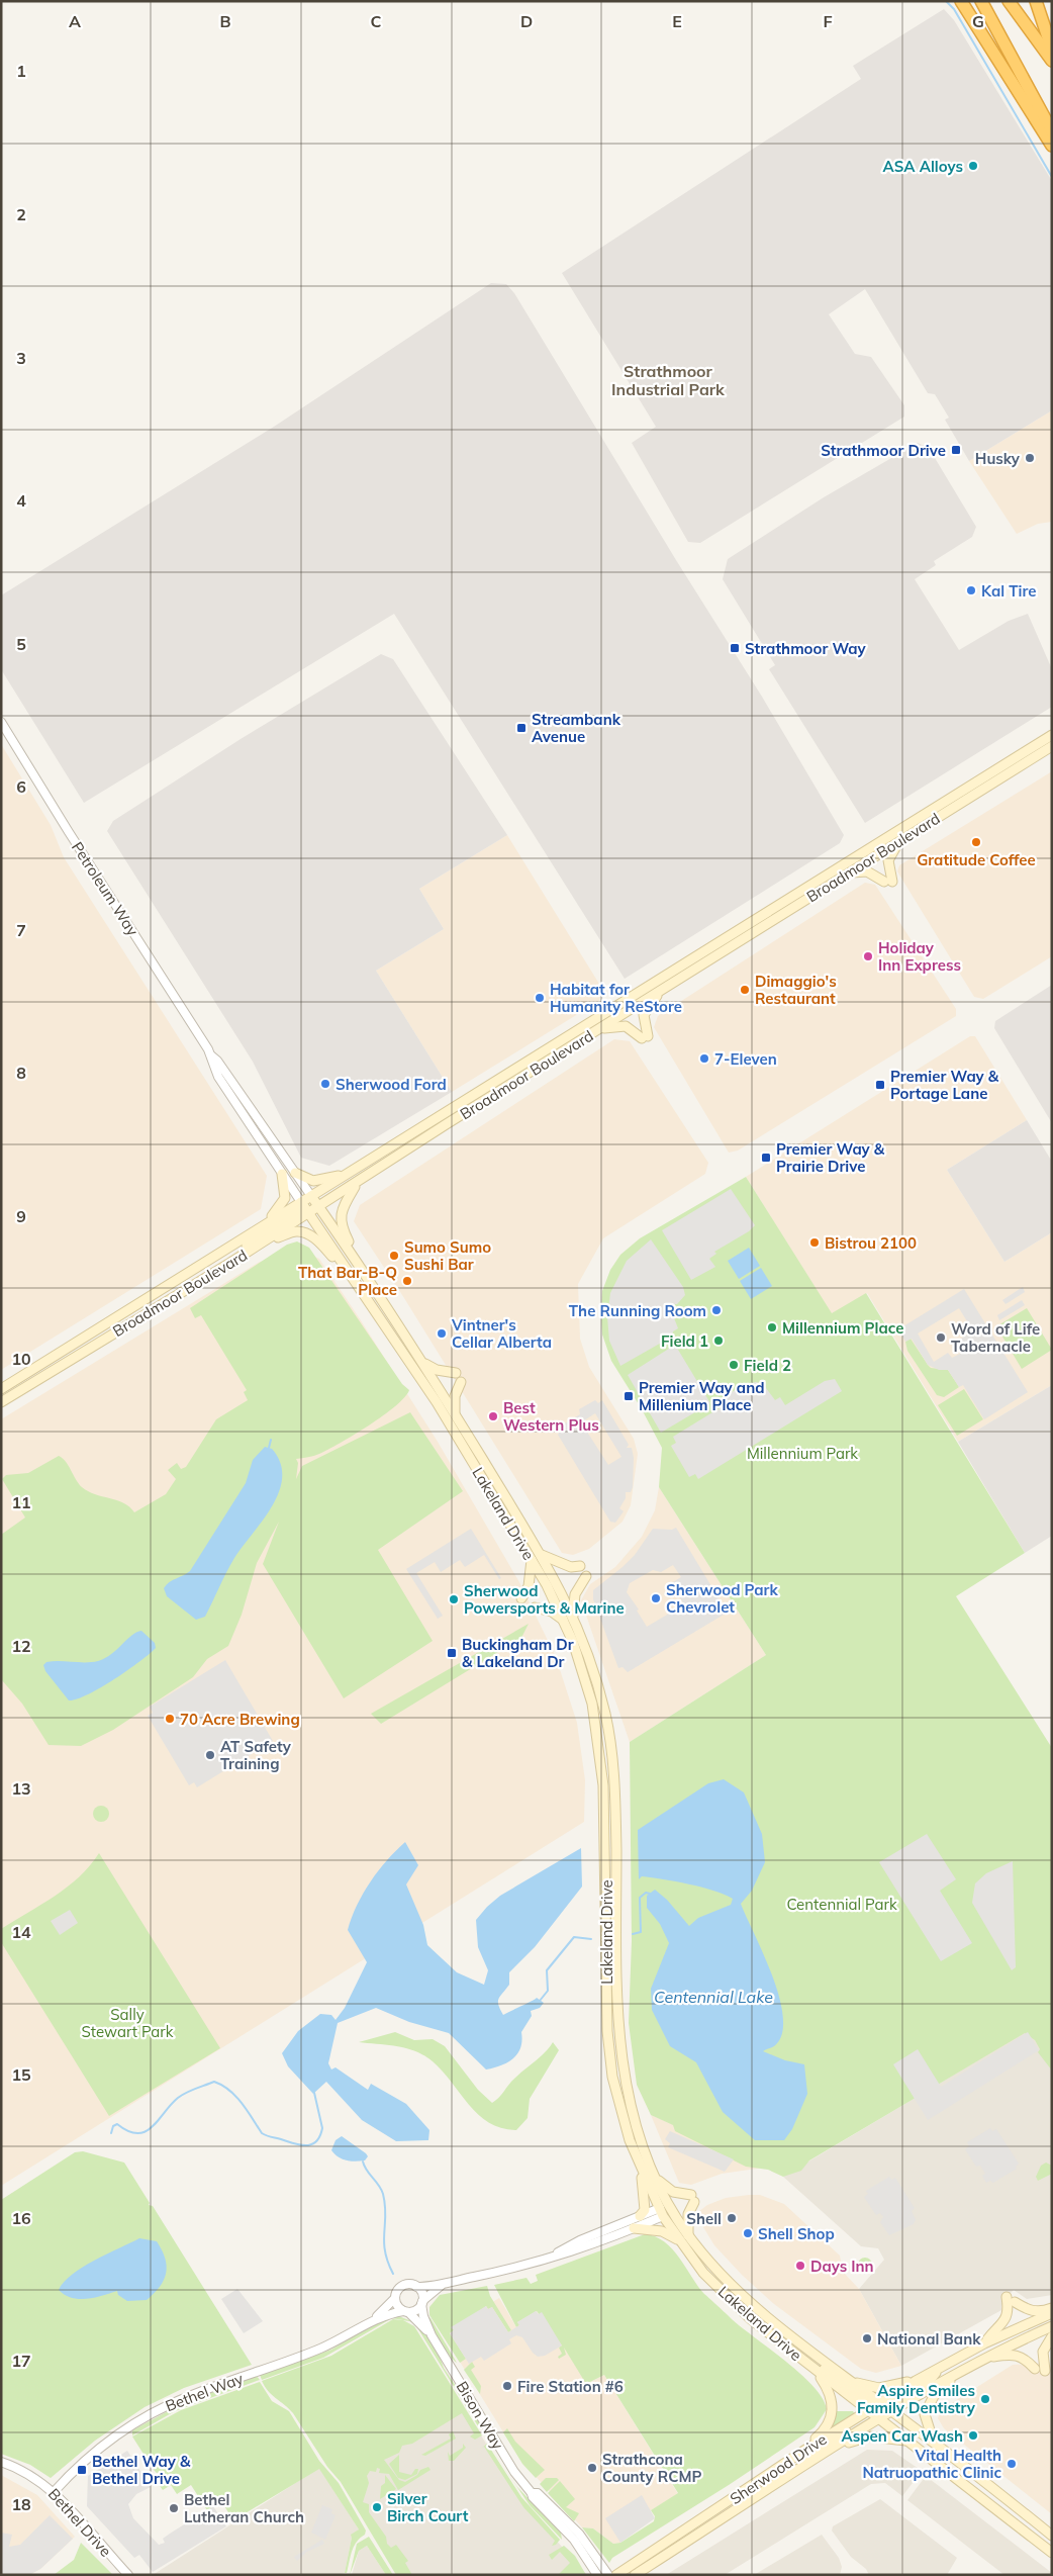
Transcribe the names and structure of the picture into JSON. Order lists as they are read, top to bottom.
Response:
{
  "streets": {
    "main road": ["Broadmoor Boulevard", "Lakeland Drive", "Sherwood Drive"],
    "street": [
      "Petroleum Way",
      "Bethel Way",
      "Bison Way",
      "Bethel Drive"
    ]
  },
  "crossings": [
    ["Broadmoor Boulevard", "Petroleum Way"],
    ["Broadmoor Boulevard", "Lakeland Drive"],
    ["Petroleum Way", "Lakeland Drive"],
    ["Lakeland Drive", "Sherwood Drive"],
    ["Bethel Way", "Bison Way"],
    ["Bethel Way", "Bethel Drive"]
  ],
  "districts": ["Strathmoor Industrial Park"],
  "water": ["Centennial Lake"],
  "parks": ["Millennium Park", "Centennial Park", "Sally Stewart Park"],
  "places": {
    "other": [
      "ASA Alloys",
      "Husky",
      "Kal Tire",
      "Gratitude Coffee",
      "Holiday Inn Express",
      "Dimaggio's Restaurant",
      "Habitat for Humanity ReStore",
      "7-Eleven",
      "Sherwood Ford",
      "Bistrou 2100",
      "Sumo Sumo Sushi Bar",
      "That Bar-B-Q Place",
      "The Running Room",
      "Millennium Place",
      "Vintner's Cellar Alberta",
      "Word of Life Tabernacle",
      "Field 1",
      "Field 2",
      "Best Western Plus",
      "Sherwood Park Chevrolet",
      "Sherwood Powersports & Marine",
      "70 Acre Brewing",
      "AT Safety Training",
      "Shell",
      "Shell Shop",
      "Days Inn",
      "National Bank",
      "Fire Station #6",
      "Aspire Smiles Family Dentistry",
      "Aspen Car Wash",
      "Vital Health Natruopathic Clinic",
      "Strathcona County RCMP",
      "Silver Birch Court",
      "Bethel Lutheran Church"
    ],
    "transit": [
      "Strathmoor Drive",
      "Strathmoor Way",
      "Streambank Avenue",
      "Premier Way & Portage Lane",
      "Premier Way & Prairie Drive",
      "Premier Way and Millenium Place",
      "Buckingham Dr & Lakeland Dr",
      "Bethel Way & Bethel Drive"
    ]
  },
  "grid": {
    "columns": [
      "A",
      "B",
      "C",
      "D",
      "E",
      "F",
      "G"
    ],
    "rows": [
      "1",
      "2",
      "3",
      "4",
      "5",
      "6",
      "7",
      "8",
      "9",
      "10",
      "11",
      "12",
      "13",
      "14",
      "15",
      "16",
      "17",
      "18"
    ]
  }
}
